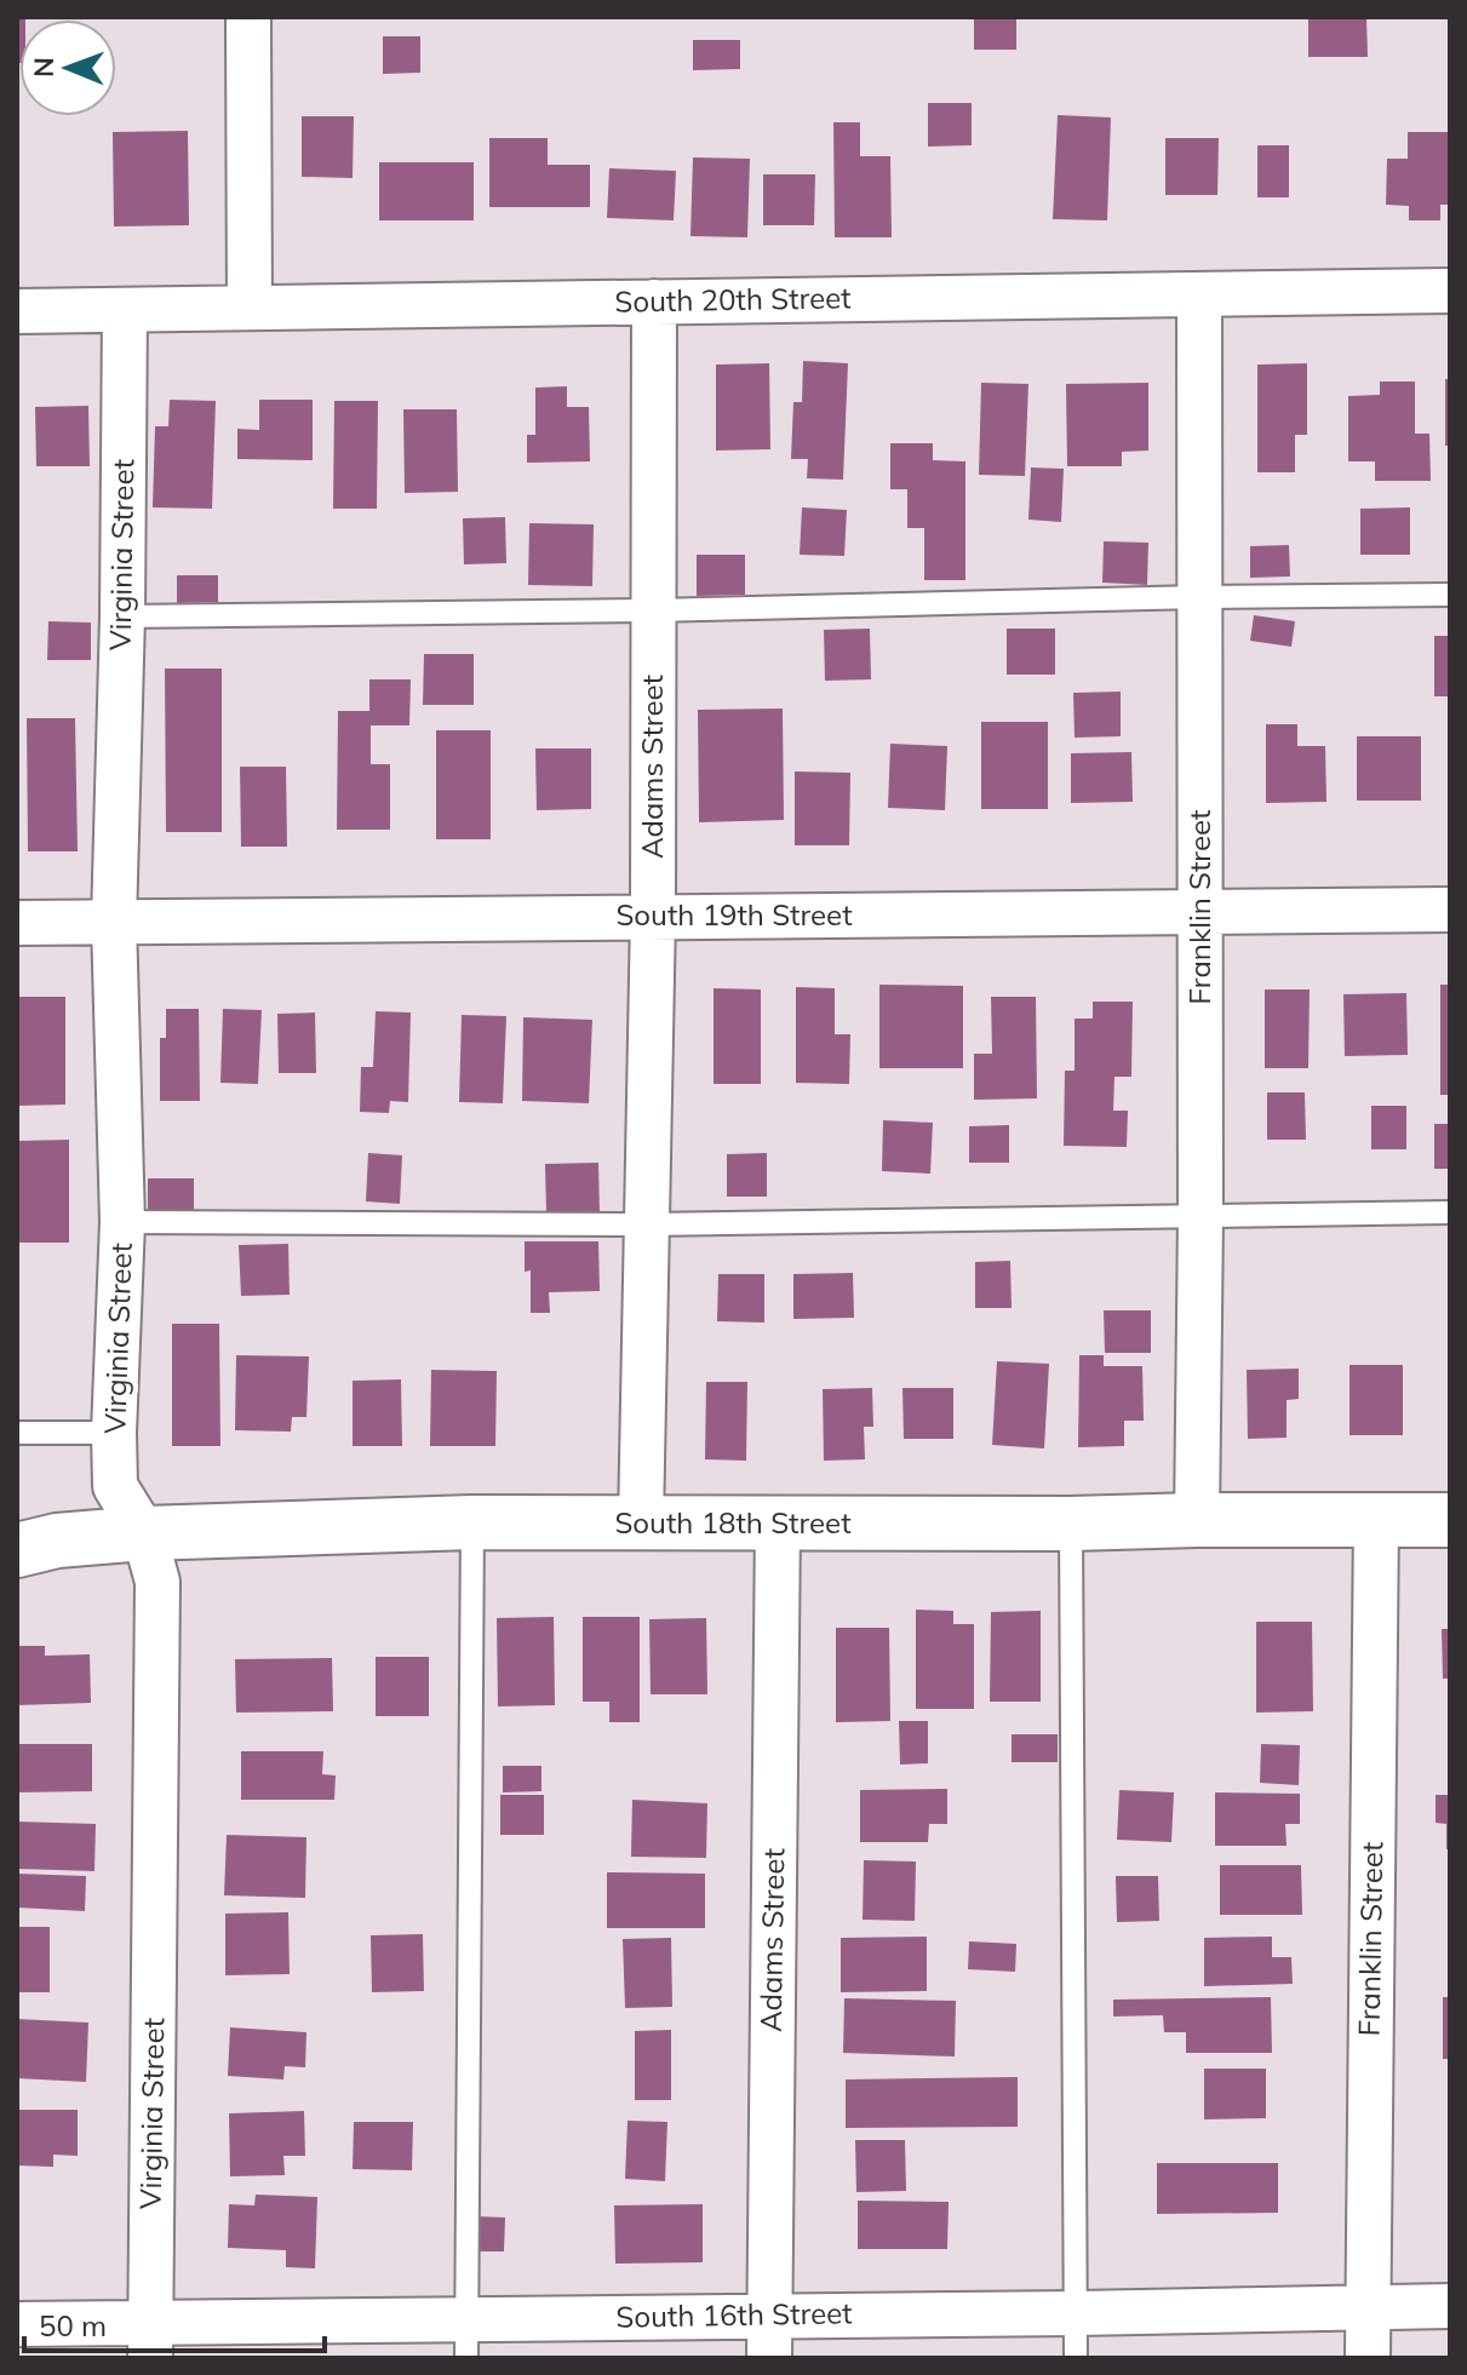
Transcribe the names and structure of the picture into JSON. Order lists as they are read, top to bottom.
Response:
{
  "streets": {
    "main road": ["South 18th Street"],
    "street": [
      "South 20th Street",
      "Virginia Street",
      "Adams Street",
      "Franklin Street",
      "South 19th Street",
      "South 16th Street"
    ]
  },
  "crossings": [
    ["South 20th Street", "Virginia Street"],
    ["South 20th Street", "Adams Street"],
    ["South 20th Street", "Franklin Street"],
    ["Virginia Street", "South 19th Street"],
    ["Virginia Street", "South 18th Street"],
    ["Virginia Street", "South 16th Street"],
    ["Adams Street", "South 19th Street"],
    ["Adams Street", "South 18th Street"],
    ["Adams Street", "South 16th Street"],
    ["Franklin Street", "South 19th Street"],
    ["Franklin Street", "South 18th Street"],
    ["Franklin Street", "South 16th Street"]
  ],
  "scale_bar": "50 m",
  "north": "left"
}
